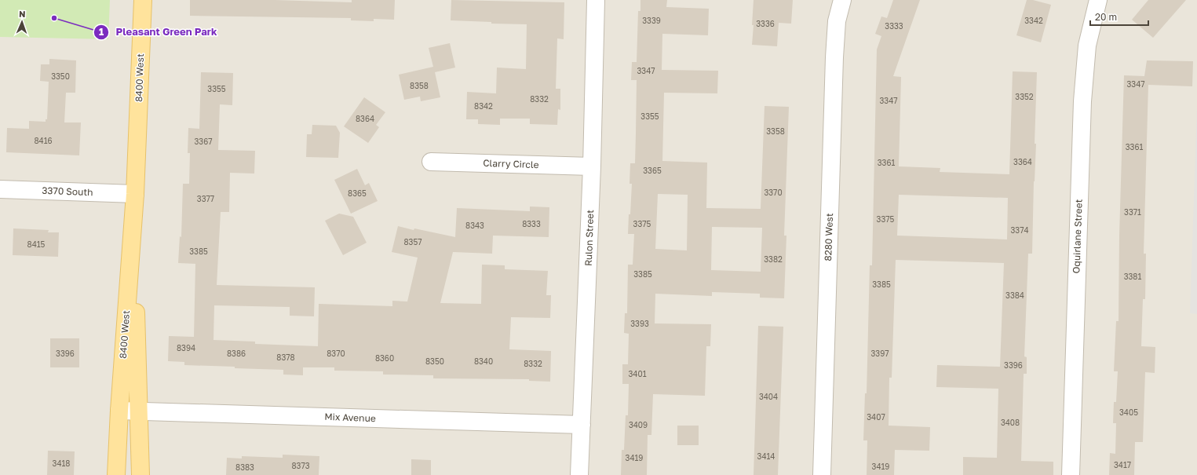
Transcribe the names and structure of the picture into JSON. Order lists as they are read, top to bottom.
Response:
{
  "streets": {
    "main road": ["8400 West"],
    "street": [
      "Clarry Circle",
      "3370 South",
      "Oquirlane Street",
      "8280 West",
      "Rulon Street",
      "Mix Avenue"
    ]
  },
  "crossings": [
    ["8400 West", "3370 South"],
    ["8400 West", "Mix Avenue"],
    ["Clarry Circle", "Rulon Street"],
    ["Rulon Street", "Mix Avenue"]
  ],
  "places": ["Pleasant Green Park"],
  "house_numbers": [
    "3339",
    "3342",
    "3336",
    "3333",
    "3347",
    "3350",
    "3347",
    "8358",
    "3355",
    "3352",
    "8332",
    "3347",
    "8342",
    "3355",
    "8364",
    "3358",
    "8416",
    "3367",
    "3361",
    "3364",
    "3361",
    "3365",
    "3370",
    "8365",
    "3377",
    "3371",
    "3375",
    "8333",
    "3375",
    "8343",
    "3374",
    "8357",
    "8415",
    "3385",
    "3382",
    "3385",
    "3381",
    "3385",
    "3384",
    "3393",
    "8394",
    "3396",
    "8386",
    "8370",
    "3397",
    "8378",
    "8360",
    "8350",
    "8340",
    "8332",
    "3396",
    "3401",
    "3404",
    "3405",
    "3407",
    "3408",
    "3409",
    "3414",
    "3419",
    "3418",
    "3417",
    "8373",
    "3419",
    "8383"
  ],
  "scale_bar": "20 m",
  "north": "top"
}
